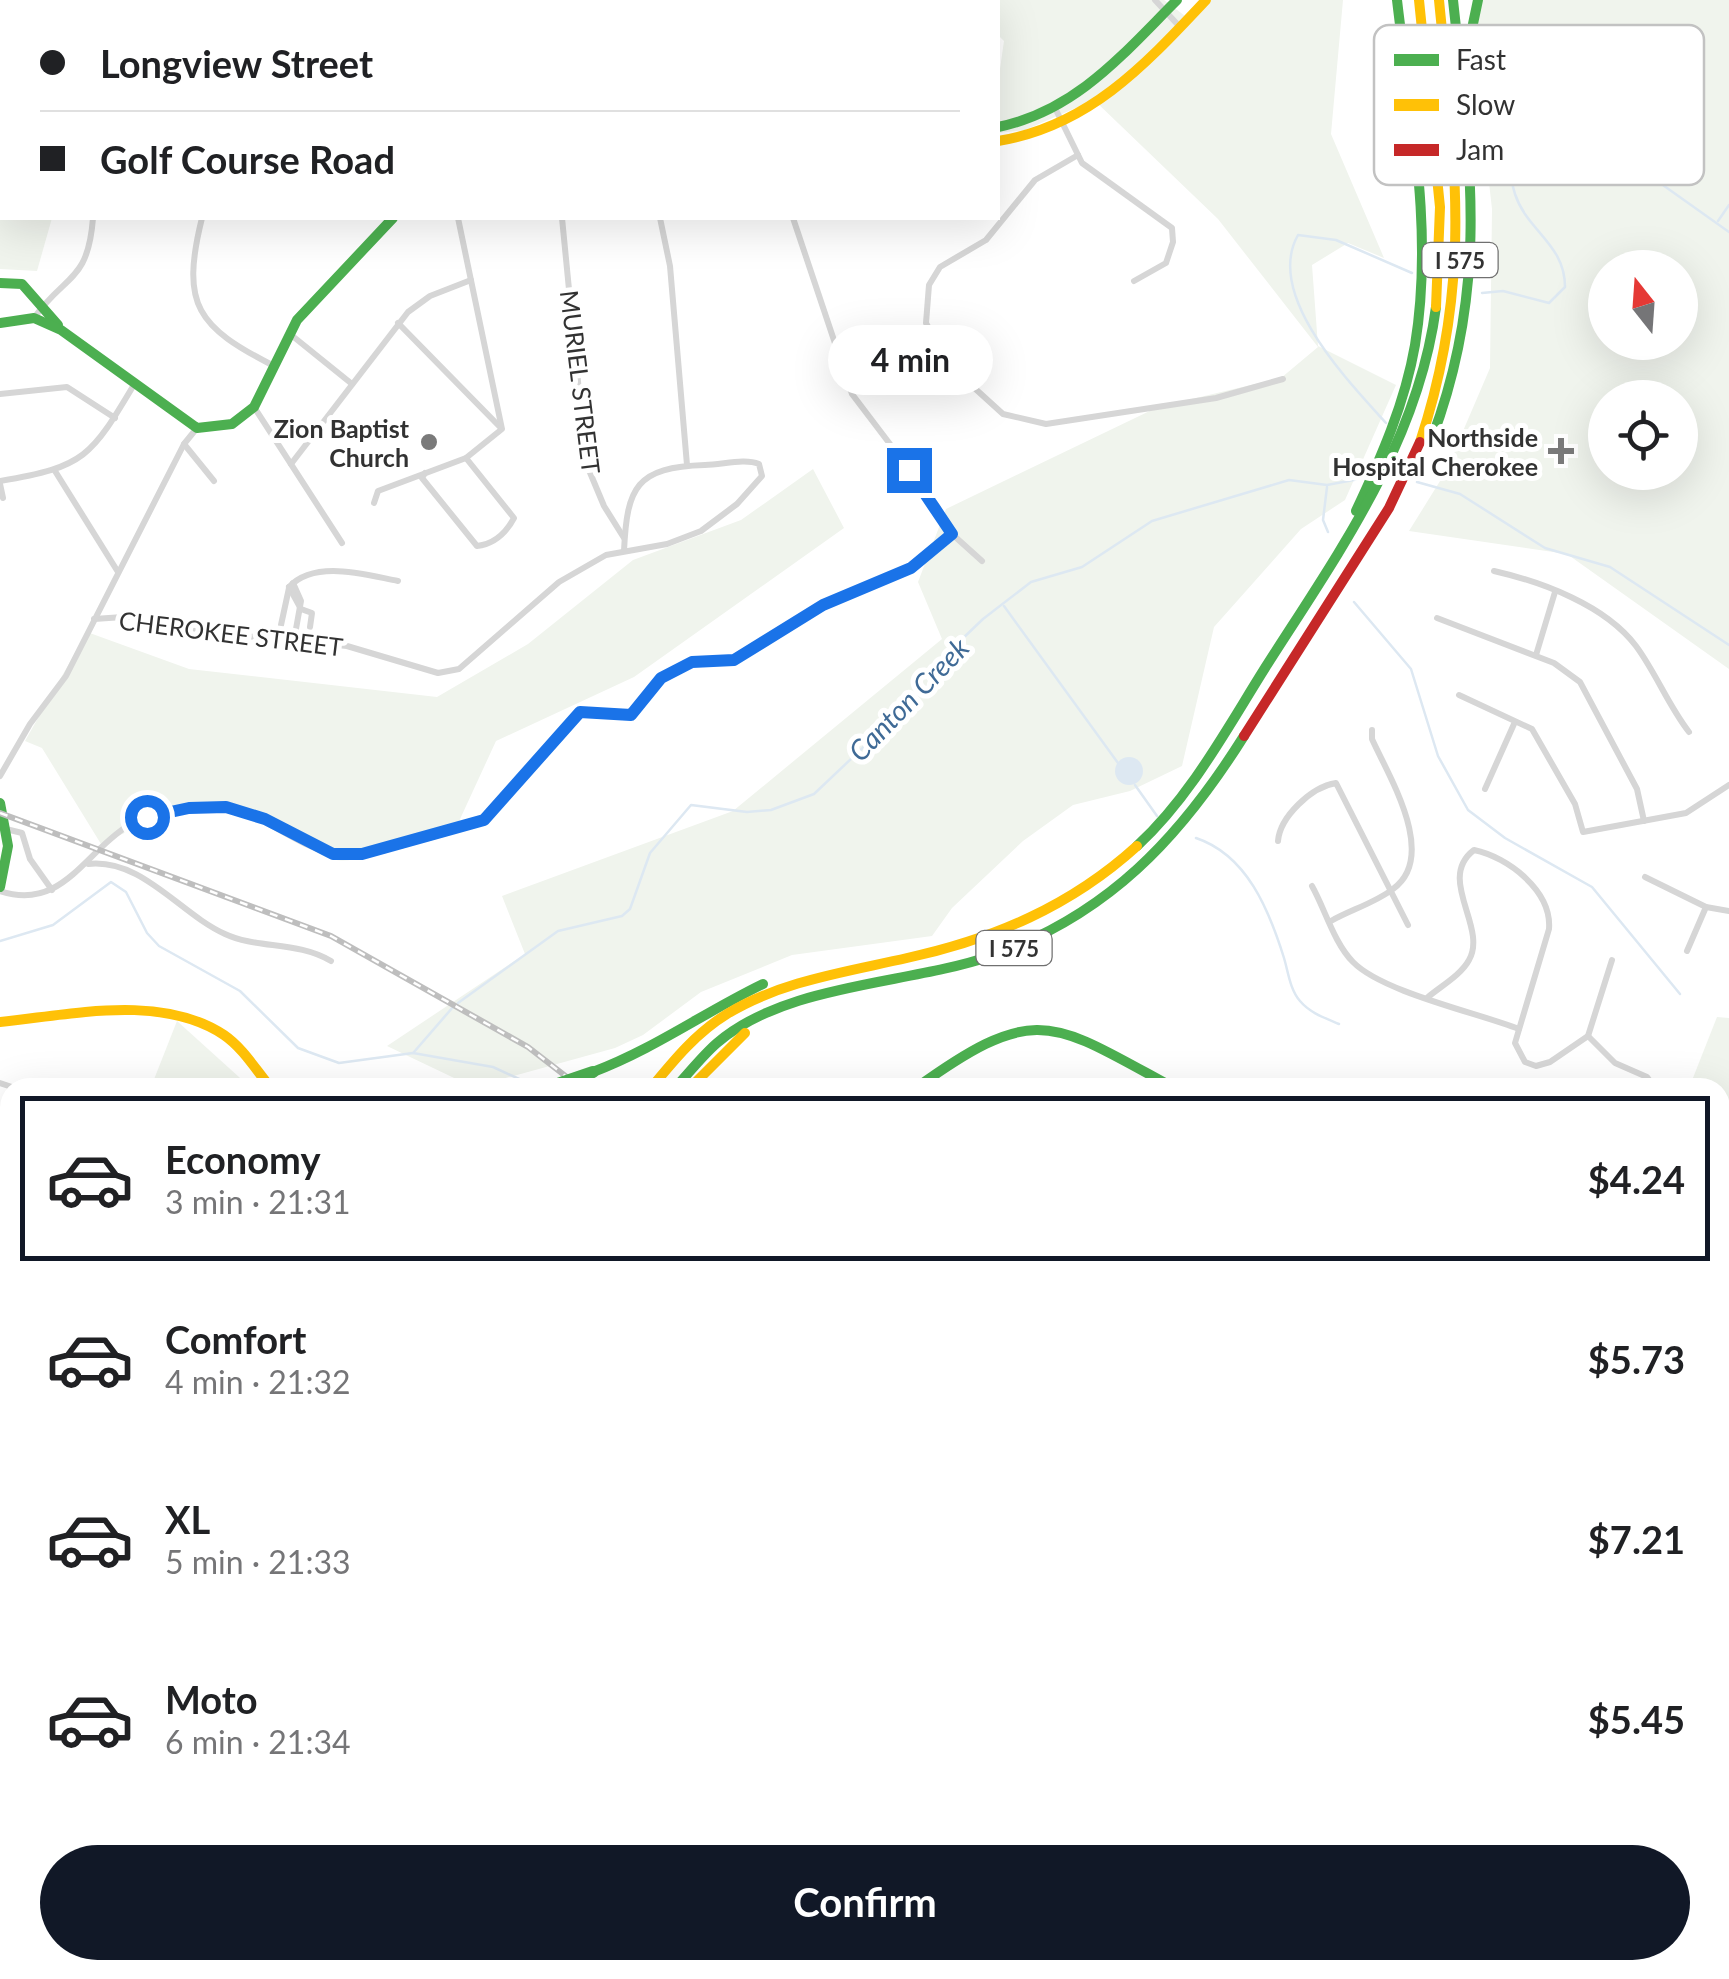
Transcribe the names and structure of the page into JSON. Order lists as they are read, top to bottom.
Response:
{
  "streets": {
    "main road": ["I 575"],
    "street": ["MURIEL STREET", "CHEROKEE STREET"]
  },
  "water": ["Canton Creek"],
  "places": {
    "other": ["Zion Baptist Church"],
    "health": ["Northside Hospital Cherokee"]
  },
  "legend": ["Fast", "Slow", "Jam"],
  "north": "top",
  "page": {
    "banner": ["Longview Street", "Golf Course Road"],
    "bubble": "4 min",
    "list": [
      {
        "name": "Economy",
        "note": "3 min · 21:31",
        "value": "$4.24"
      },
      {
        "name": "Comfort",
        "note": "4 min · 21:32",
        "value": "$5.73"
      },
      {
        "name": "XL",
        "note": "5 min · 21:33",
        "value": "$7.21"
      },
      {
        "name": "Moto",
        "note": "6 min · 21:34",
        "value": "$5.45"
      }
    ],
    "buttons": "Confirm"
  }
}
